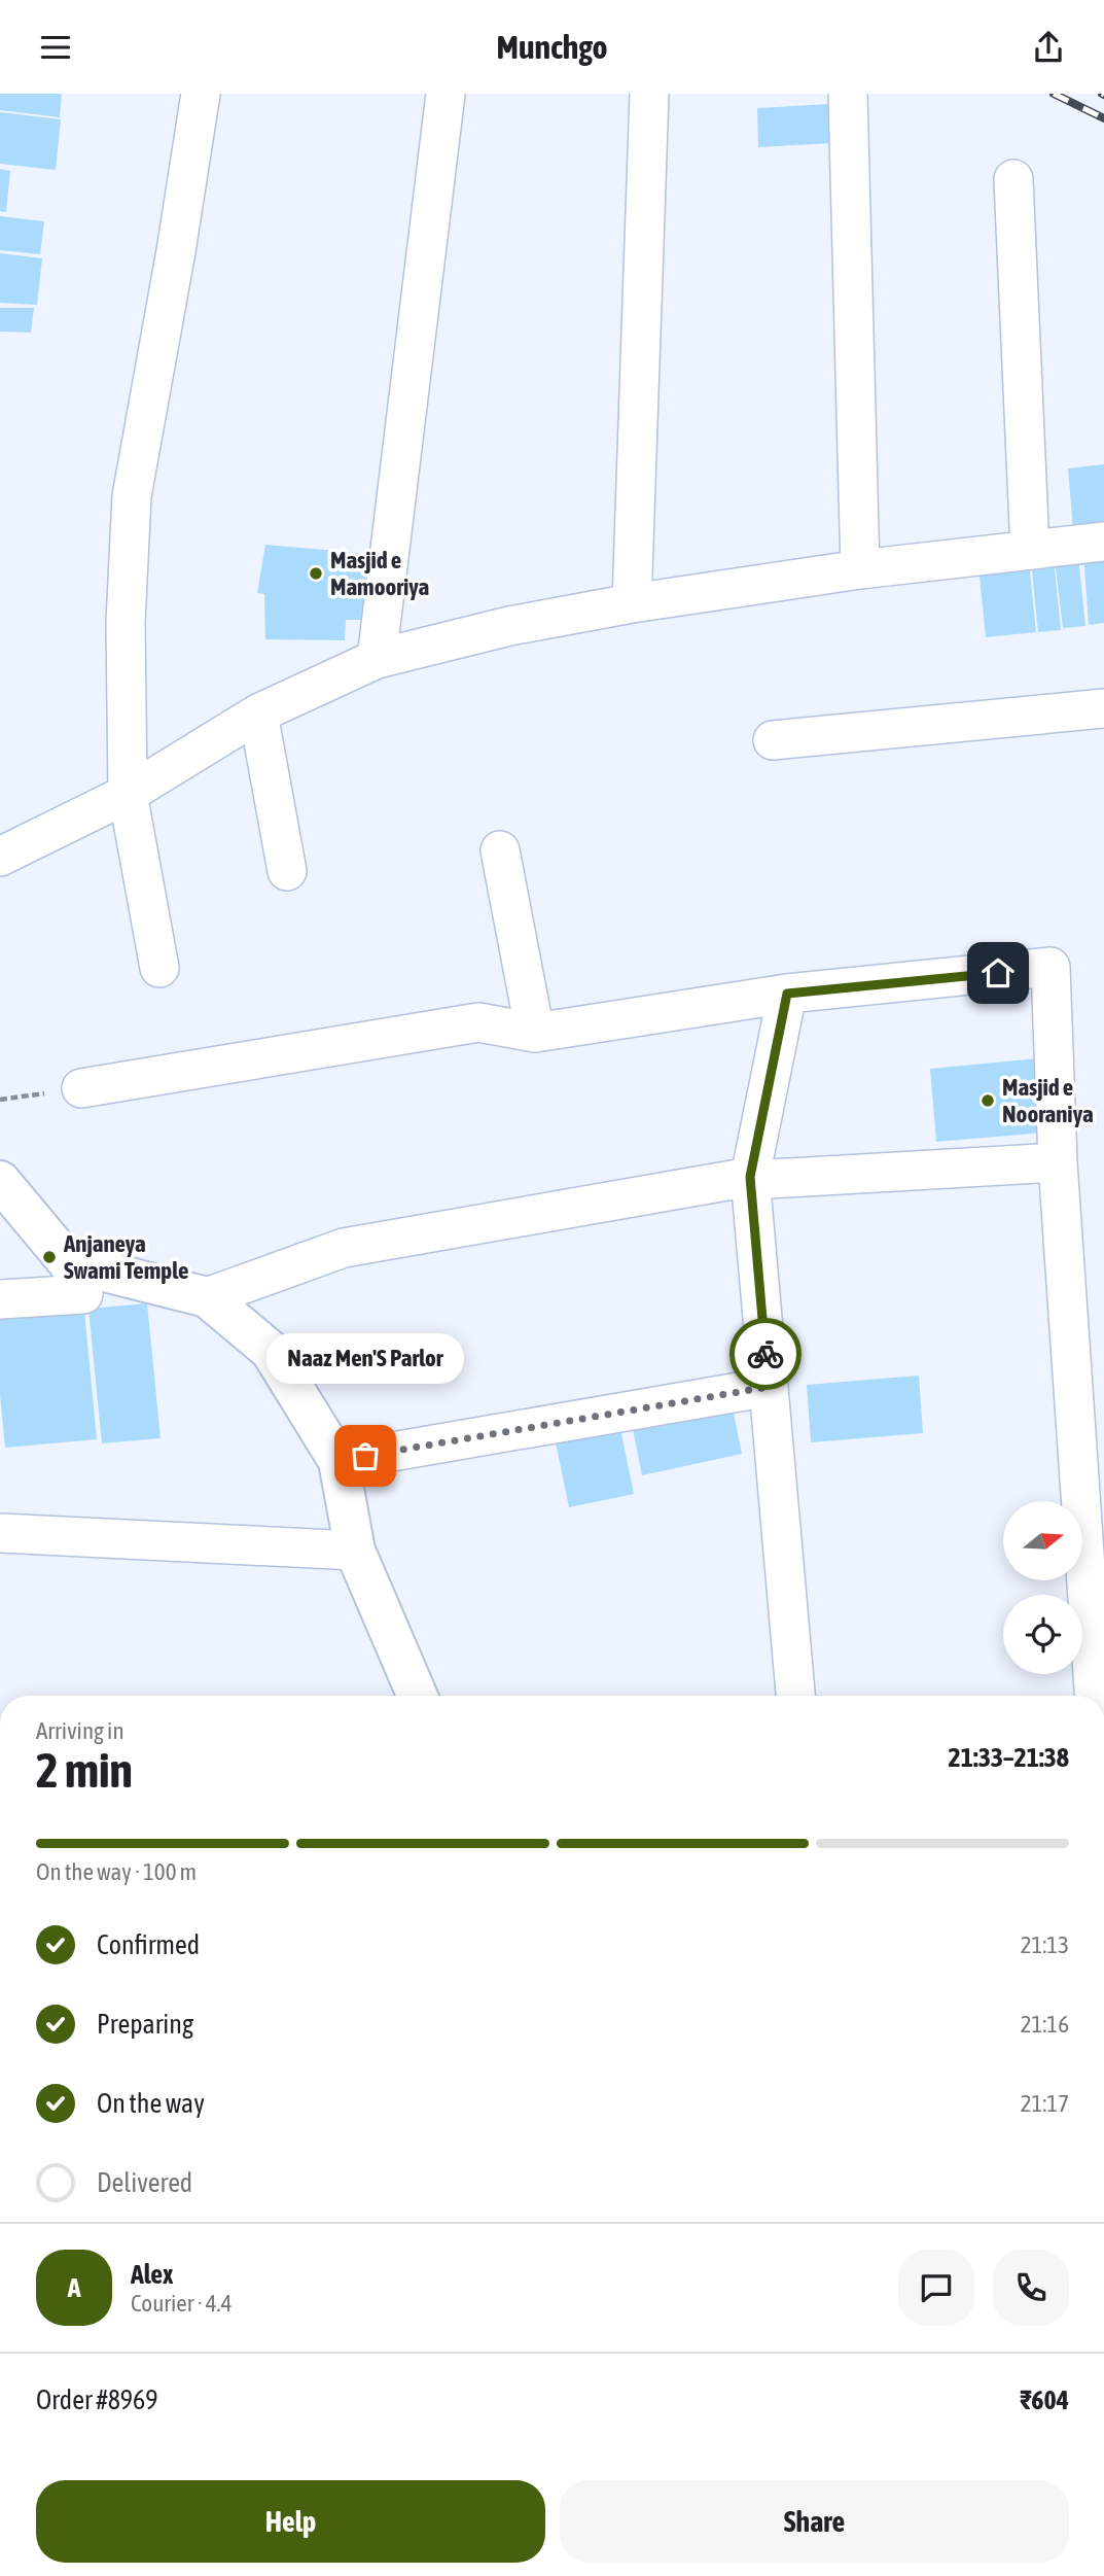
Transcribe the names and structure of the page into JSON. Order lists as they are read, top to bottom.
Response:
{
  "places": [
    "Masjid e Mamooriya",
    "Masjid e Nooraniya",
    "Anjaneya Swami Temple",
    "Naaz Men'S Parlor"
  ],
  "north": "right",
  "page": {
    "header": "Munchgo",
    "bubble": "Naaz Men'S Parlor",
    "heading": ["2 min", "Arriving in", "21:33–21:38"],
    "panel": [
      "Alex",
      "Courier · 4.4",
      "Order #8969",
      "₹604"
    ],
    "bar": "On the way · 100 m",
    "list": [
      ["Confirmed", "21:13"],
      ["Preparing", "21:16"],
      ["On the way", "21:17"],
      "Delivered"
    ],
    "round": "A",
    "buttons": ["Help", "Share"]
  }
}
